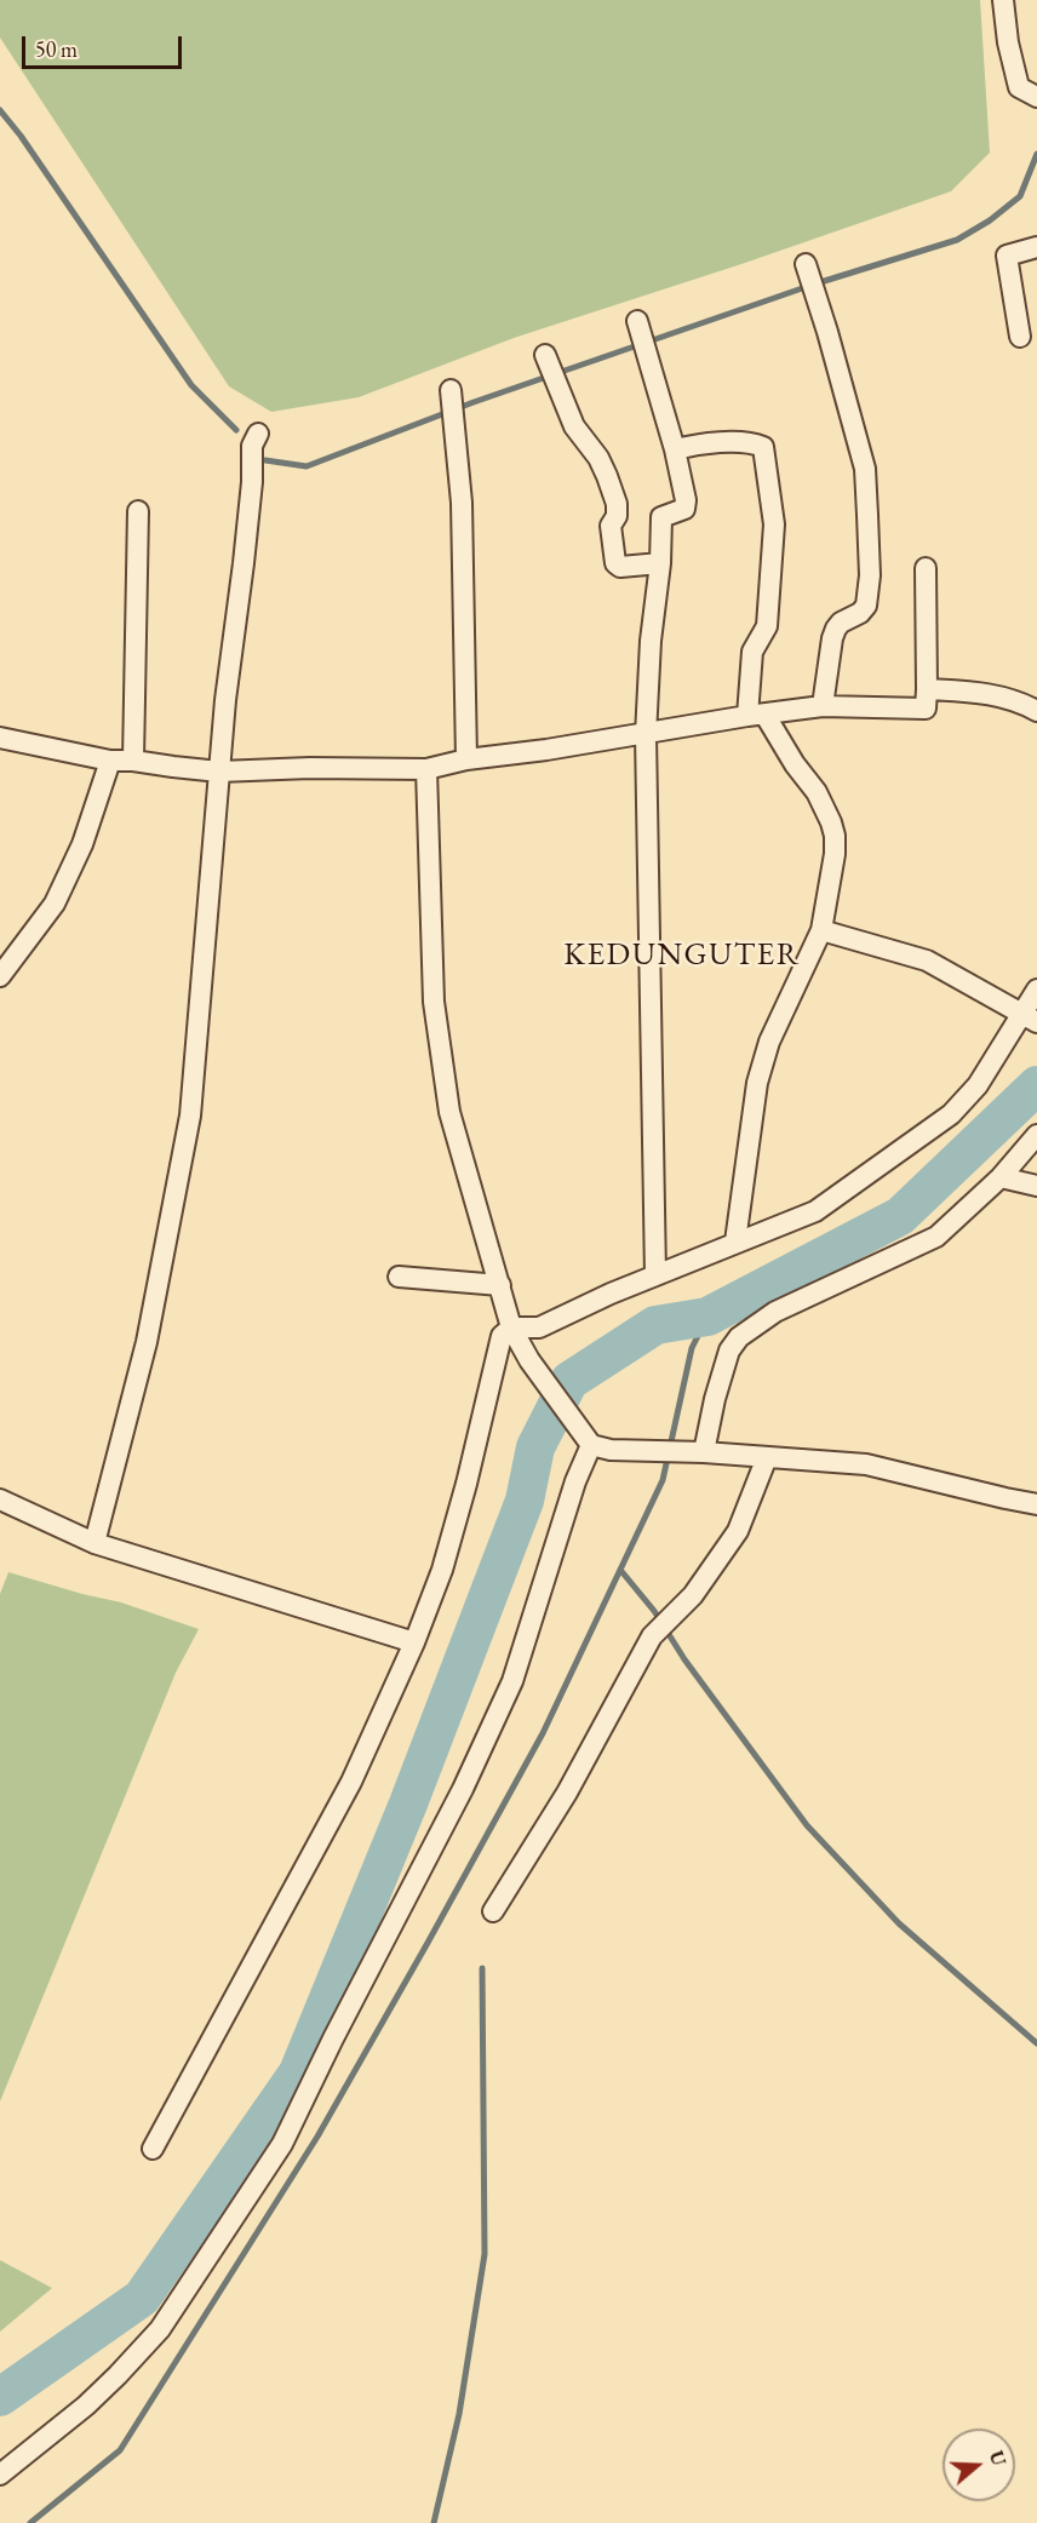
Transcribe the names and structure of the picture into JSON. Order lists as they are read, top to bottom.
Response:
{
  "districts": ["KEDUNGUTER"],
  "scale_bar": "50 m",
  "north": "right"
}
